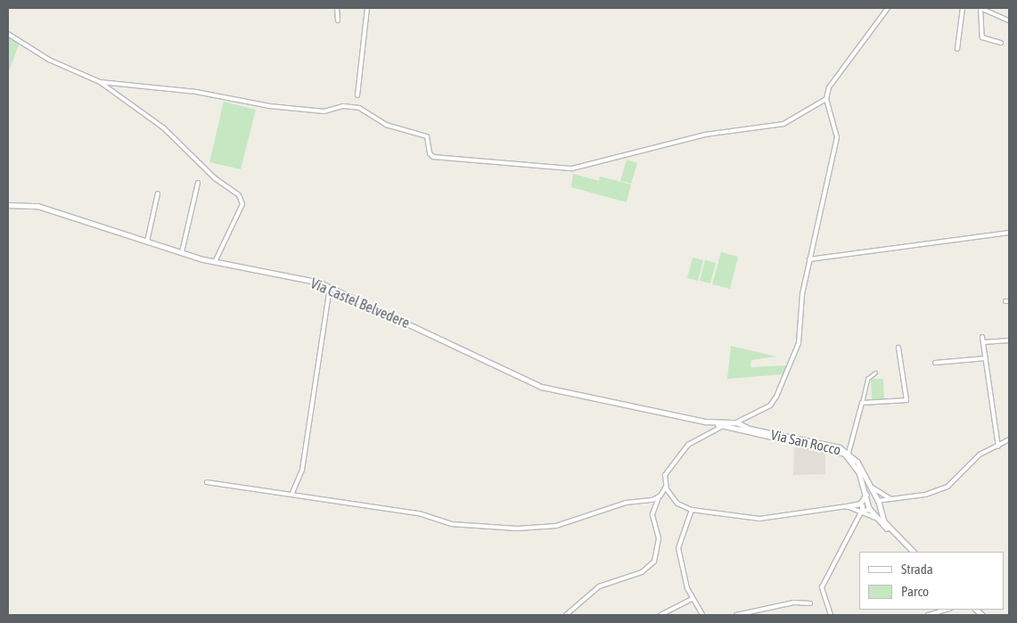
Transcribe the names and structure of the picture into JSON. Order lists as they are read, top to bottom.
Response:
{
  "streets": {
    "street": ["Via Castel Belvedere", "Via San Rocco"]
  },
  "crossings": [
    ["Via Castel Belvedere", "Via San Rocco"]
  ],
  "legend": ["Strada", "Parco"]
}
